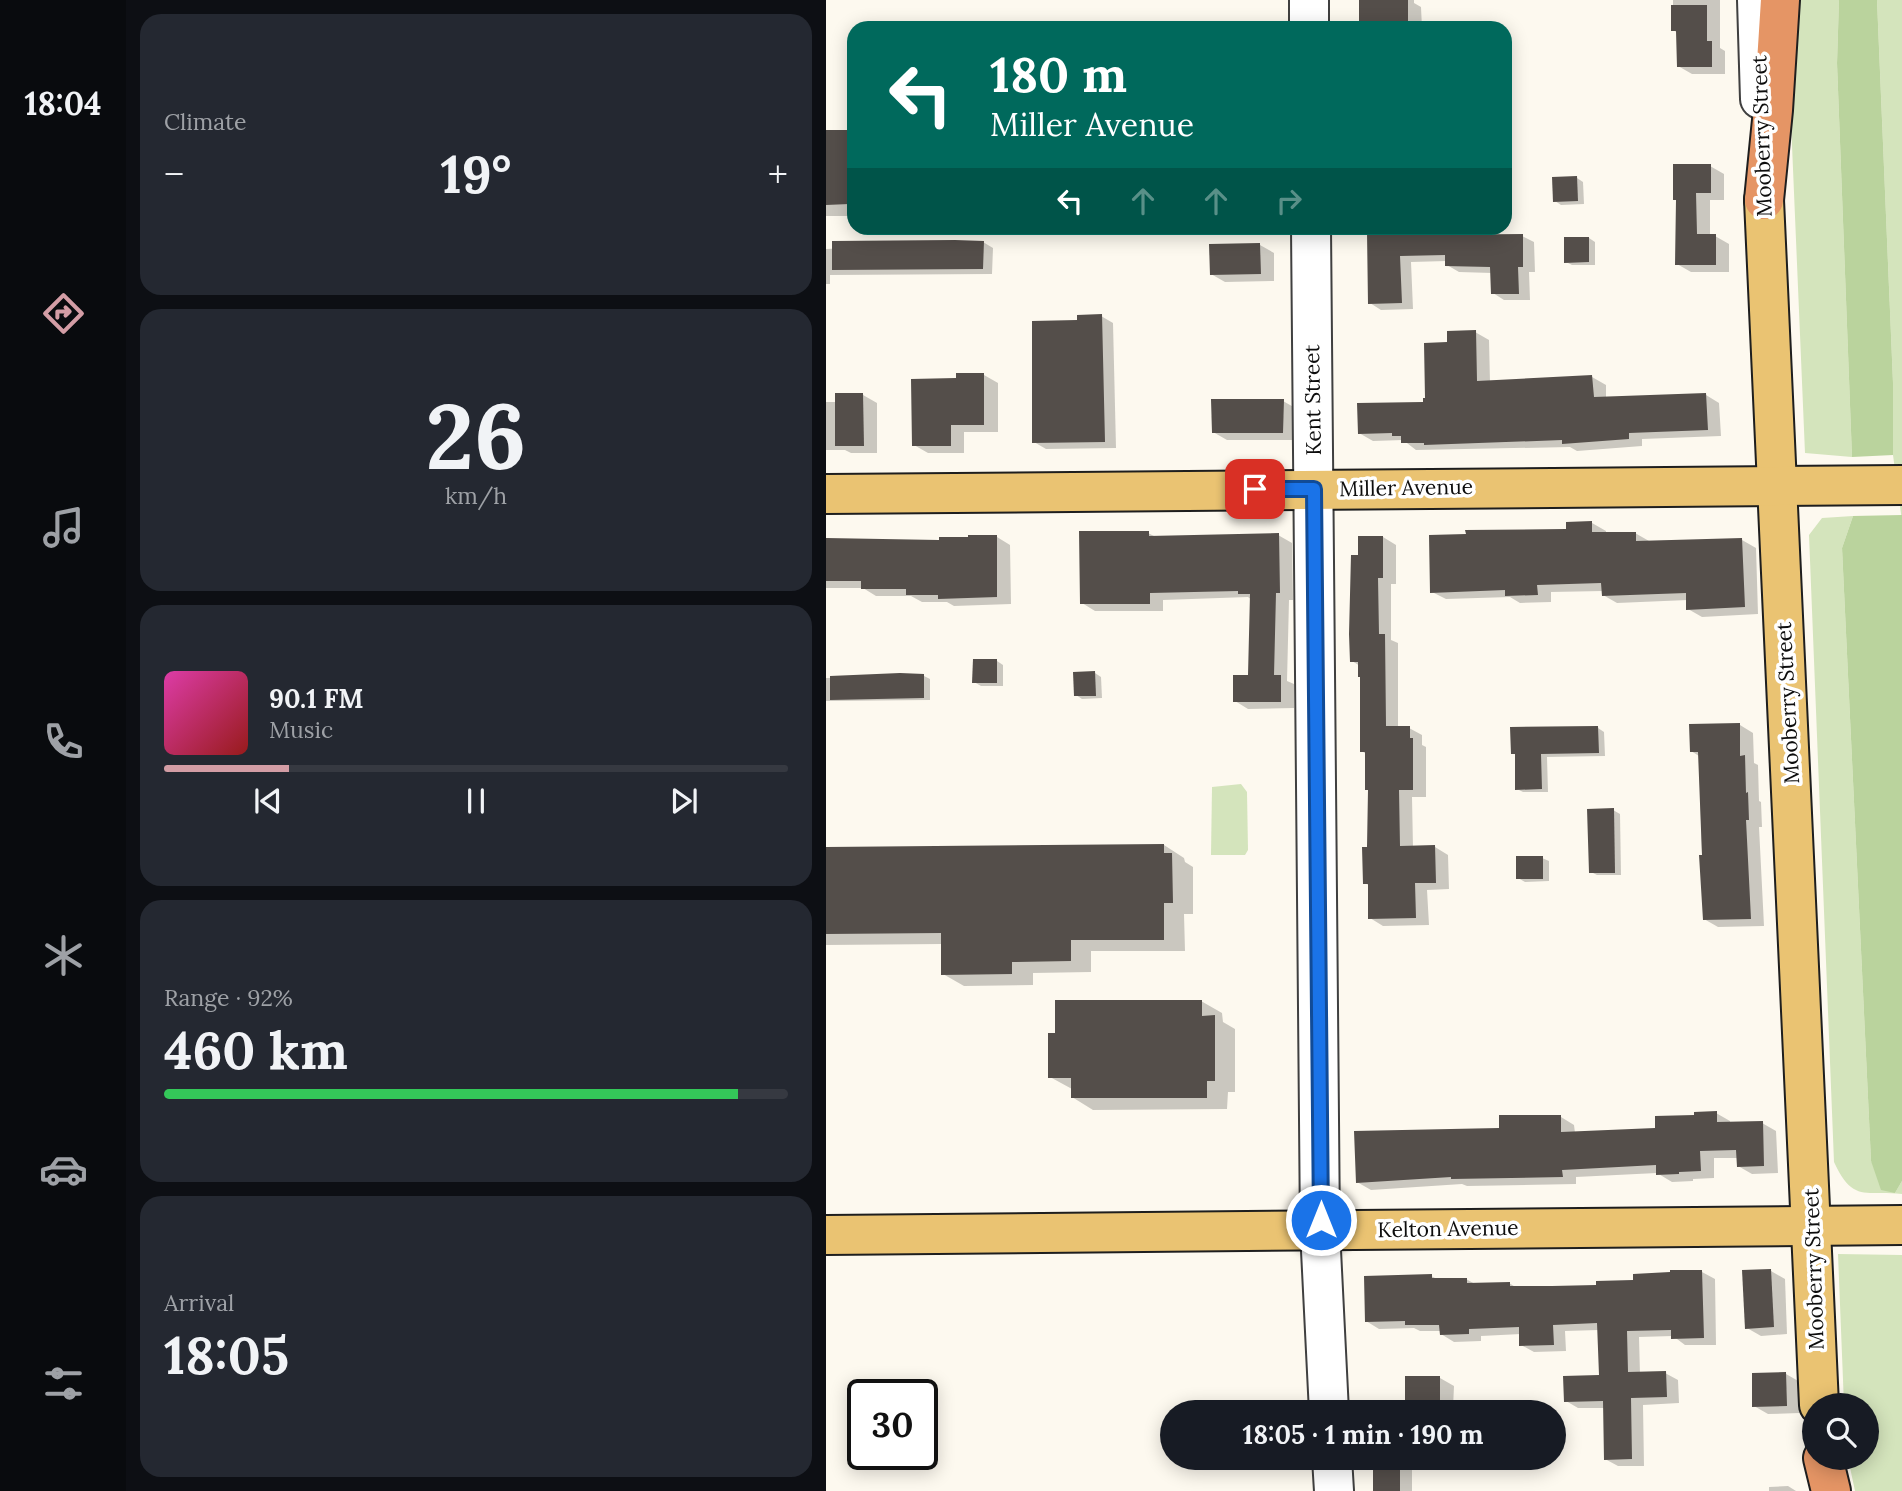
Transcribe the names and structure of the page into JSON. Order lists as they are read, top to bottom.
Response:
{
  "streets": {
    "main road": ["Mooberry Street", "Miller Avenue", "Kelton Avenue"],
    "street": ["Kent Street"]
  },
  "crossings": [
    ["Mooberry Street", "Miller Avenue"],
    ["Mooberry Street", "Kelton Avenue"],
    ["Kent Street", "Miller Avenue"],
    ["Kent Street", "Kelton Avenue"]
  ],
  "page": {
    "tabs": "18:04",
    "tile": [
      "Climate",
      ["26", "km/h"],
      ["Range · 92%", "460 km"],
      ["Arrival", "18:05"]
    ],
    "turn": ["180 m", "Miller Avenue"],
    "heat": ["−", "19°", "+"],
    "song": ["90.1 FM", "Music"],
    "limit": "30",
    "trip": "18:05 · 1 min · 190 m"
  }
}
